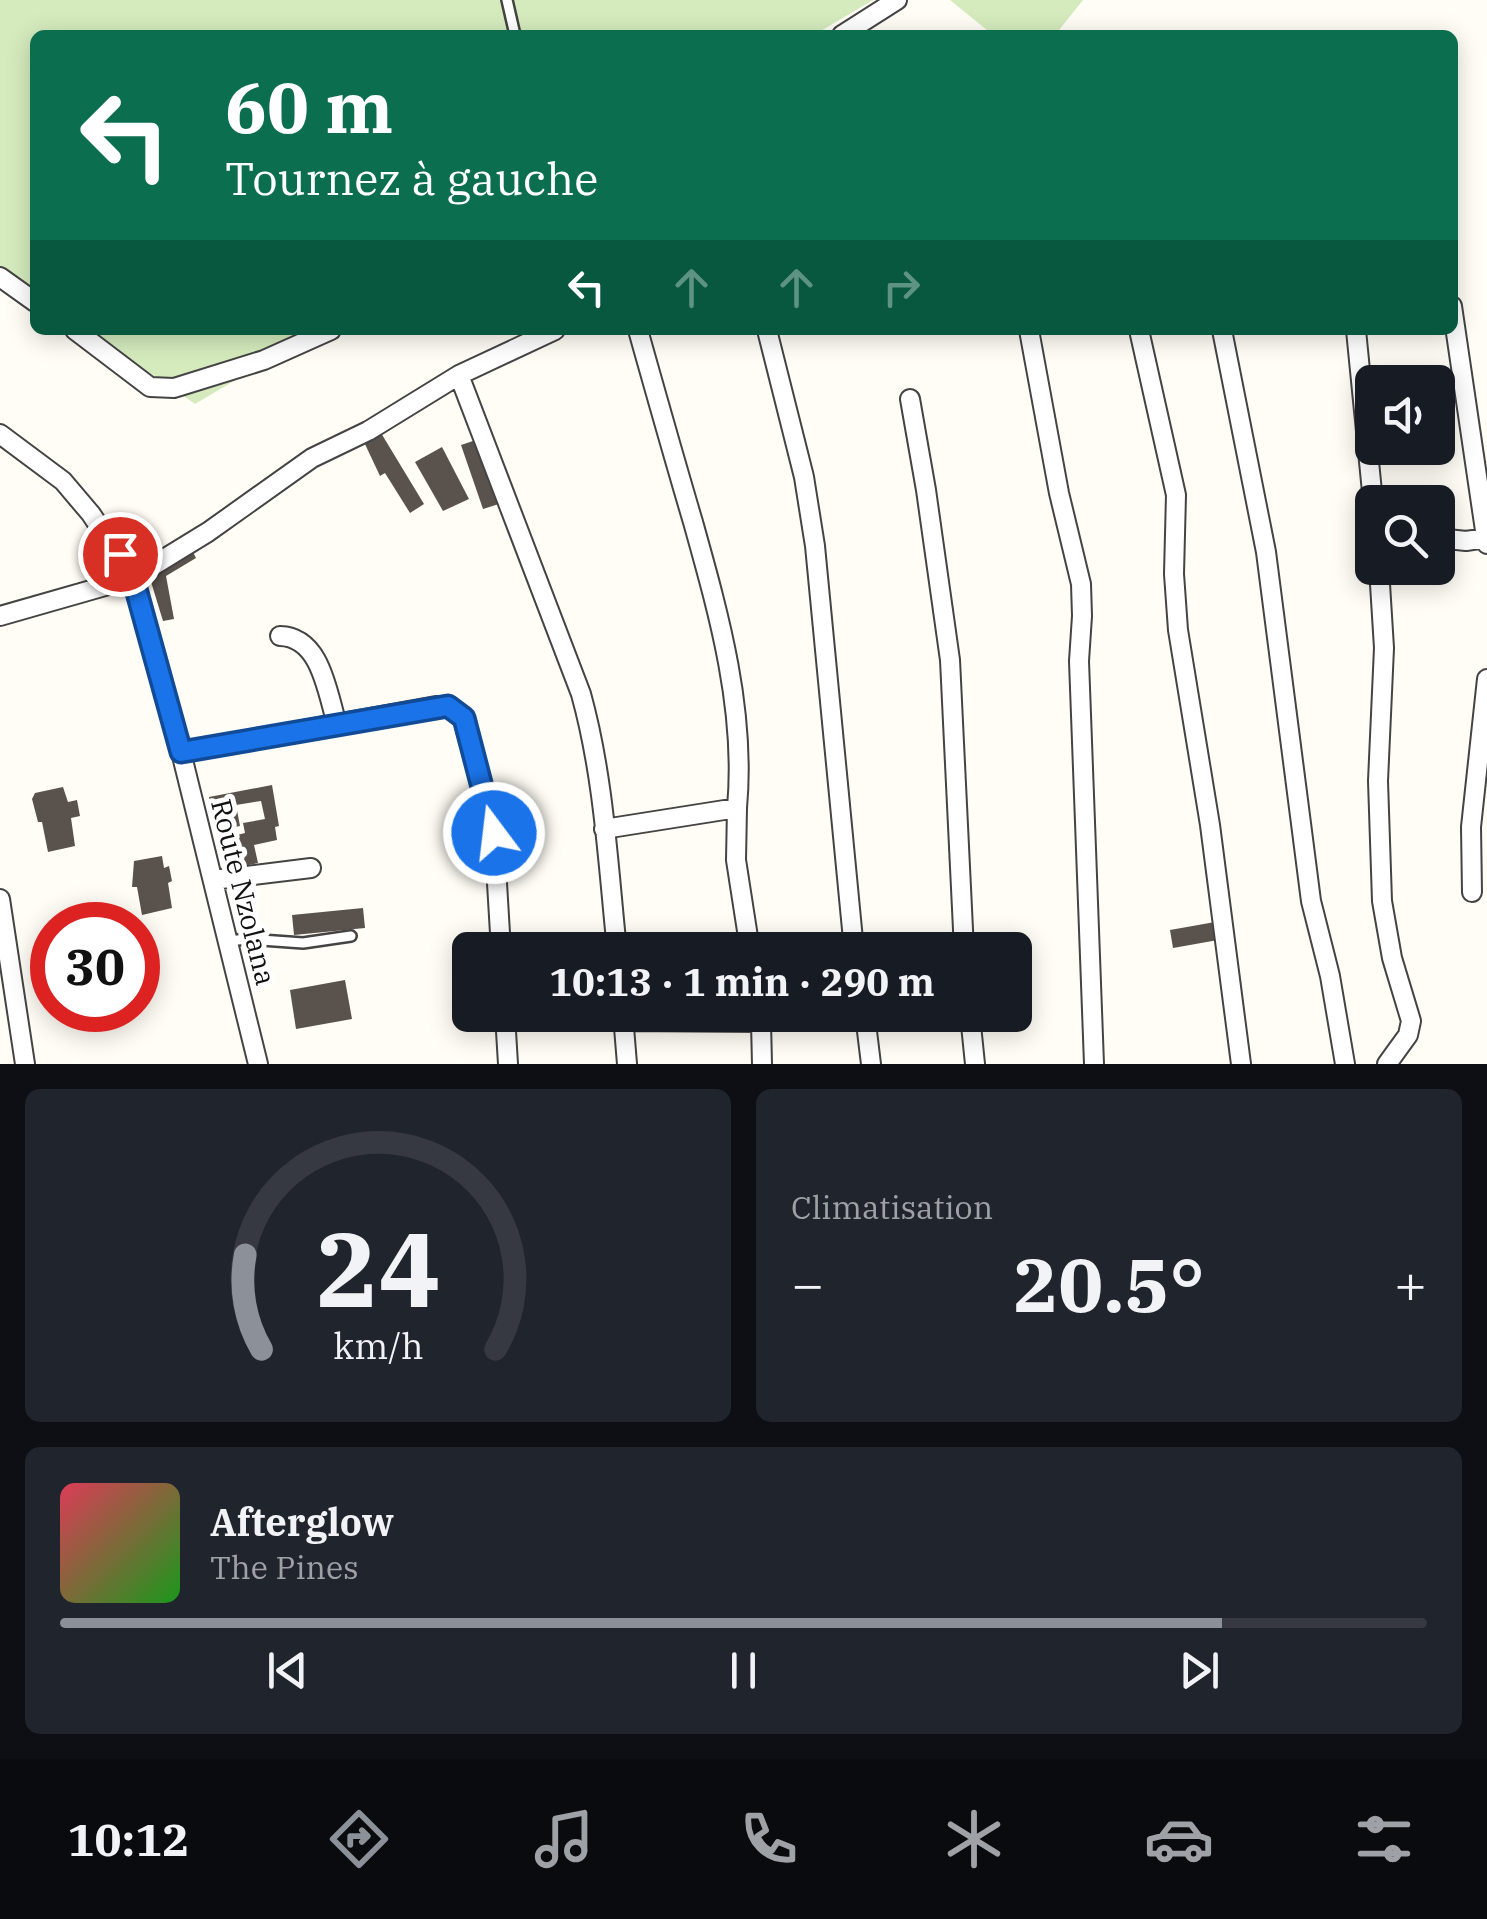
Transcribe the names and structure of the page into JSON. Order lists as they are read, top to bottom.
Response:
{
  "streets": {
    "street": ["Route Nzolana"]
  },
  "page": {
    "turn": ["60 m", "Tournez à gauche"],
    "limit": "30",
    "trip": "10:13 · 1 min · 290 m",
    "tile": "Climatisation",
    "heat": ["−", "20.5°", "+"],
    "song": ["Afterglow", "The Pines"],
    "tabs": "10:12",
    "gauge": ["24", "km/h"]
  }
}
